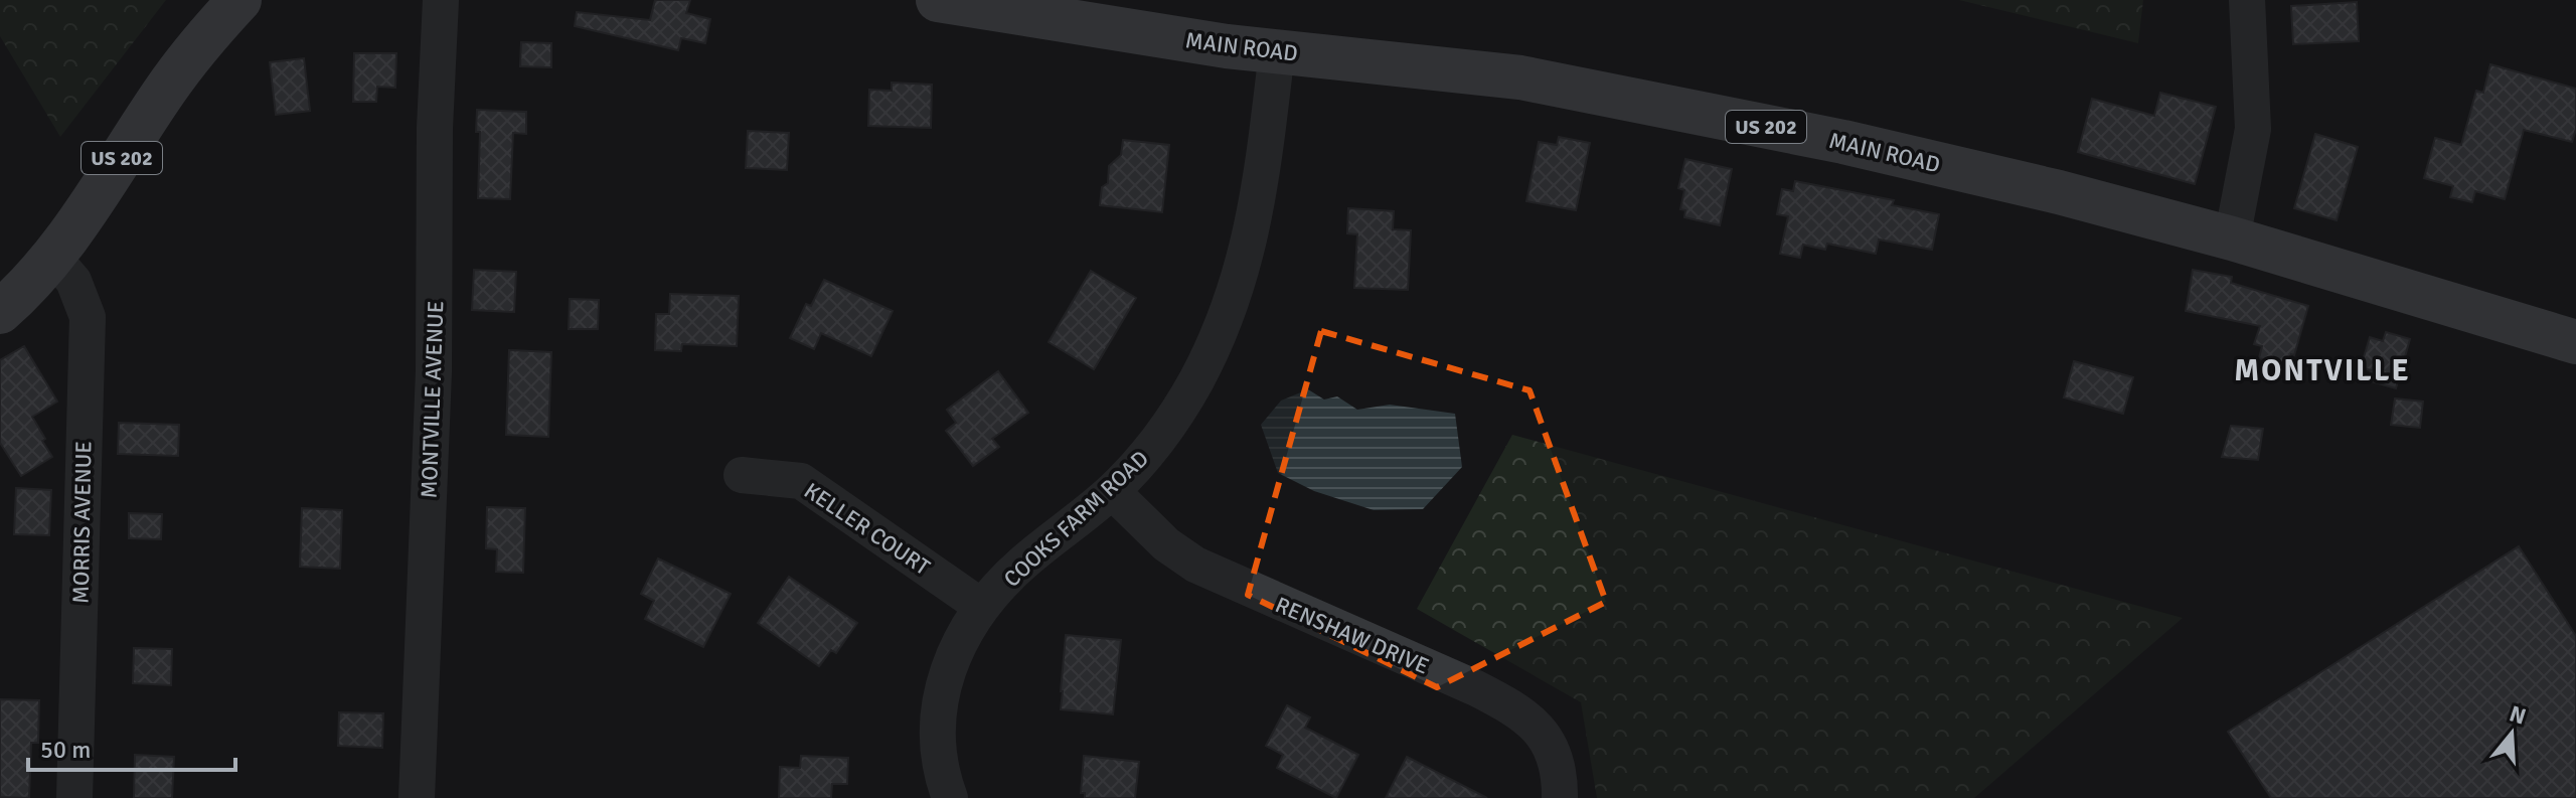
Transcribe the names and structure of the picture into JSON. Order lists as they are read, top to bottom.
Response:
{
  "streets": {
    "main road": ["MAIN ROAD", "US 202"],
    "street": [
      "MONTVILLE AVENUE",
      "COOKS FARM ROAD",
      "MORRIS AVENUE",
      "KELLER COURT",
      "RENSHAW DRIVE"
    ]
  },
  "crossings": [
    ["MAIN ROAD", "COOKS FARM ROAD"],
    ["US 202", "MORRIS AVENUE"],
    ["COOKS FARM ROAD", "KELLER COURT"],
    ["COOKS FARM ROAD", "RENSHAW DRIVE"]
  ],
  "districts": ["MONTVILLE"],
  "scale_bar": "50 m",
  "north": "top"
}
